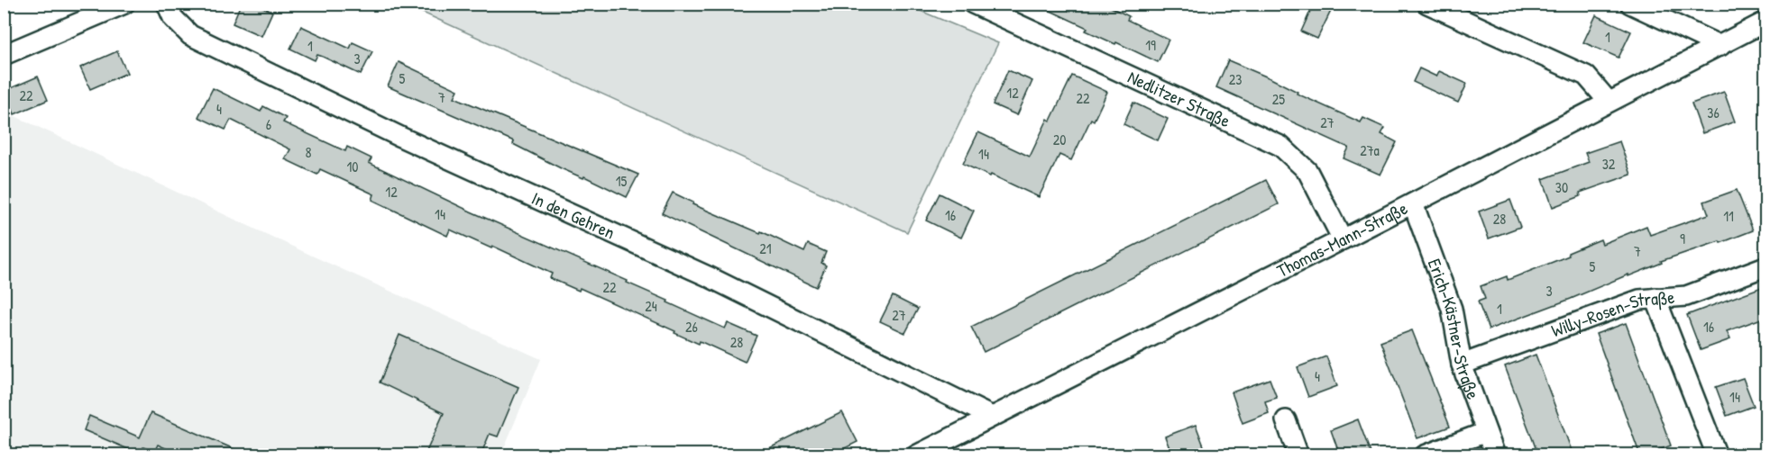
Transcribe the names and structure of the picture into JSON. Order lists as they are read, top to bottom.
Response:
{
  "streets": {
    "street": [
      "Nedlitzer Straße",
      "In den Gehren",
      "Thomas-Mann-Straße",
      "Willy-Rosen-Straße",
      "Erich-Kästner-Straße"
    ]
  },
  "crossings": [
    ["Nedlitzer Straße", "Thomas-Mann-Straße"],
    ["In den Gehren", "Thomas-Mann-Straße"],
    ["Thomas-Mann-Straße", "Erich-Kästner-Straße"],
    ["Willy-Rosen-Straße", "Erich-Kästner-Straße"]
  ],
  "house_numbers": [
    "1",
    "19",
    "1",
    "3",
    "5",
    "23",
    "12",
    "22",
    "7",
    "22",
    "25",
    "4",
    "36",
    "27",
    "6",
    "20",
    "27a",
    "8",
    "14",
    "32",
    "10",
    "15",
    "30",
    "12",
    "14",
    "16",
    "11",
    "28",
    "9",
    "21",
    "7",
    "5",
    "22",
    "3",
    "24",
    "1",
    "27",
    "26",
    "16",
    "28",
    "4",
    "14"
  ]
}
